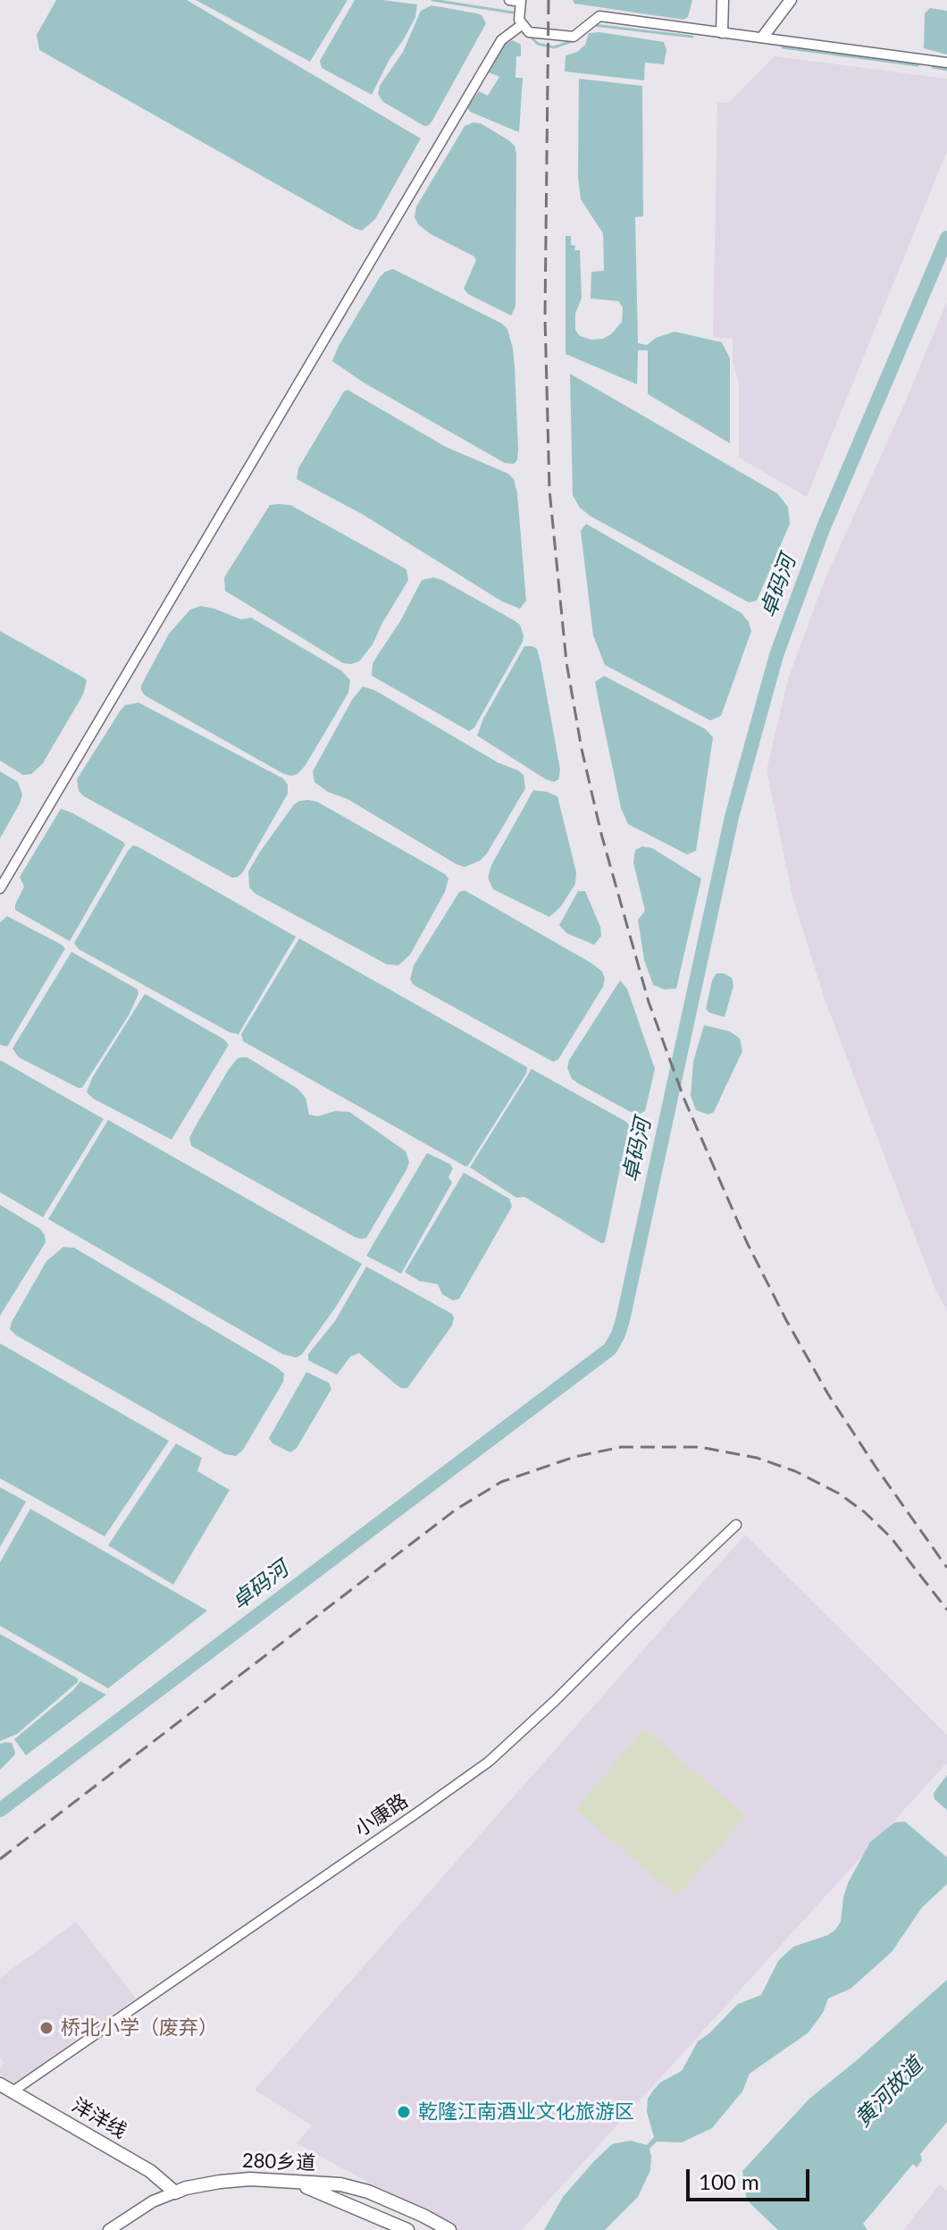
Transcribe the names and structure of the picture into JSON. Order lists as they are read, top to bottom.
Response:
{
  "streets": {
    "main road": ["洋洋线", "280乡道"],
    "street": ["小康路"]
  },
  "crossings": [
    ["小康路", "洋洋线"],
    ["洋洋线", "280乡道"]
  ],
  "water": ["卓码河", "黄河故道"],
  "places": ["桥北小学（废弃）", "乾隆江南酒业文化旅游区"],
  "scale_bar": "100 m"
}
